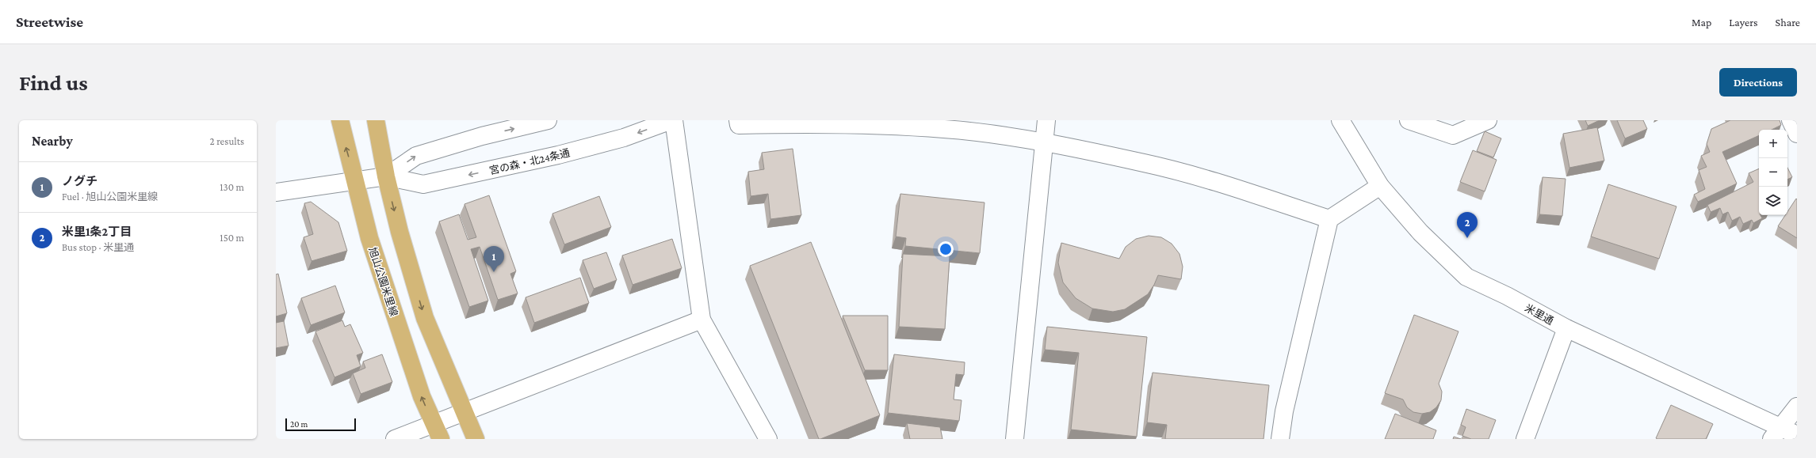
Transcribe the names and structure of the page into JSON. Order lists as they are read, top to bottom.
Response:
{
  "streets": {
    "main road": ["旭山公園米里線"],
    "street": ["宮の森・北24条通", "米里通"]
  },
  "crossings": [
    ["宮の森・北24条通", "旭山公園米里線"]
  ],
  "scale_bar": "20 m",
  "page": {
    "header": "Streetwise",
    "nav": ["Map", "Layers", "Share"],
    "buttons": "Directions",
    "title": "Find us",
    "heading": ["Nearby", "2 results"],
    "map_buttons": ["+", "−"],
    "list": [
      {
        "mark": "1",
        "name": "ノグチ",
        "note": "Fuel · 旭山公園米里線",
        "value": "130 m"
      },
      {
        "mark": "2",
        "name": "米里1条2丁目",
        "note": "Bus stop · 米里通",
        "value": "150 m"
      }
    ],
    "pins": ["2", "1"],
    "scale": "20 m"
  }
}
